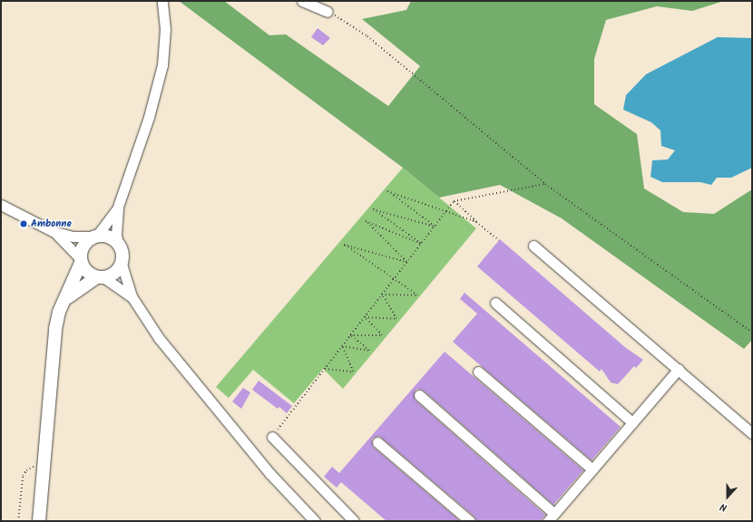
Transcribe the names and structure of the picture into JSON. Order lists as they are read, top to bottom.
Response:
{
  "places": ["Ambonne"],
  "north": "bottom"
}
